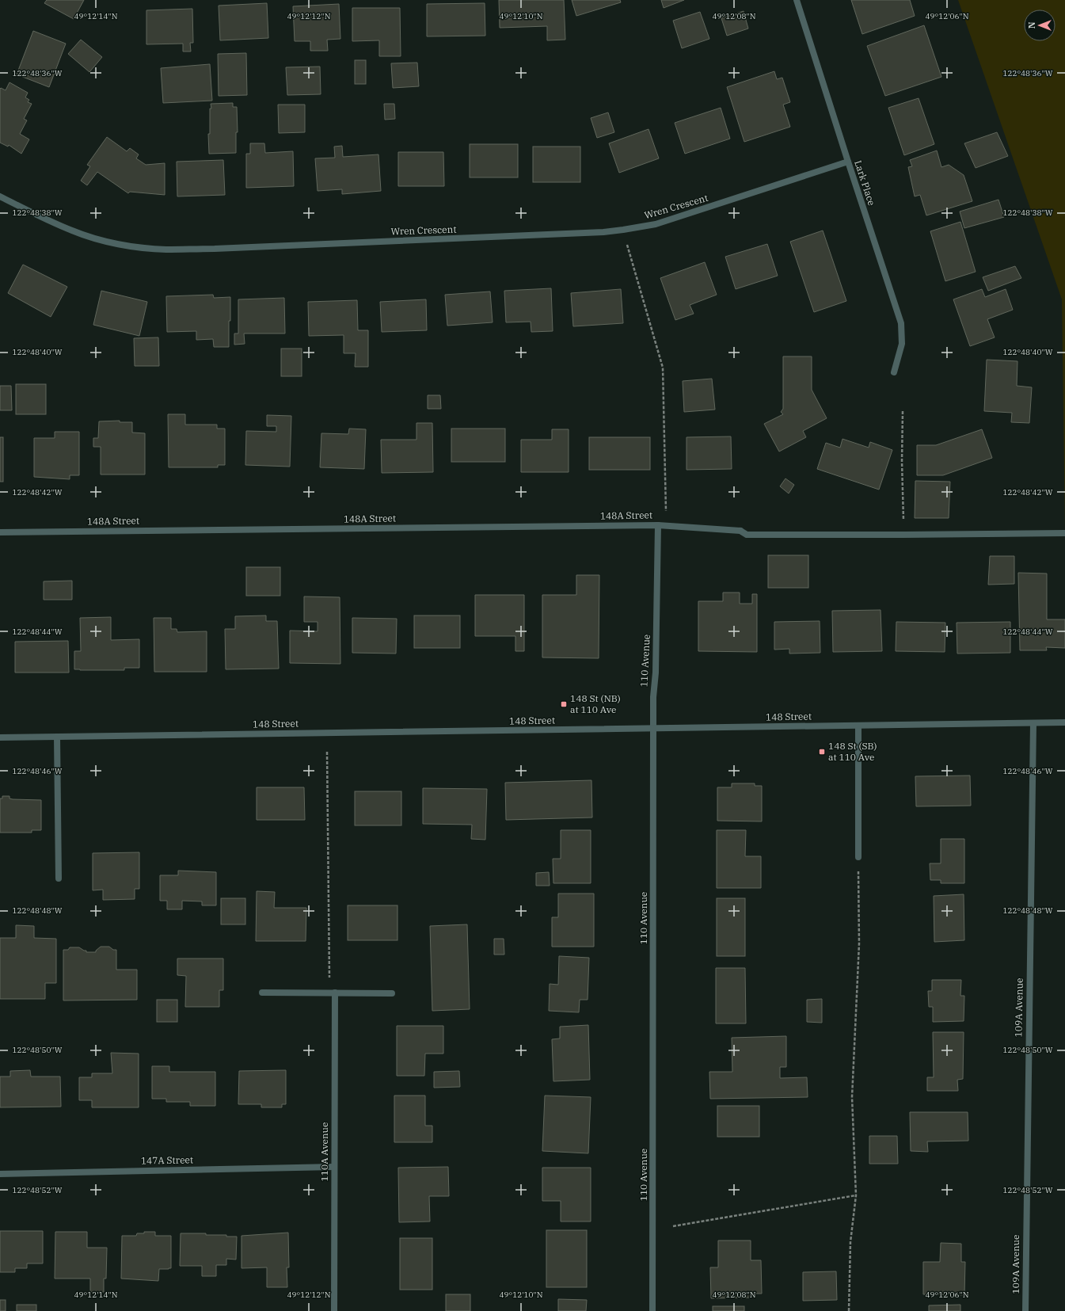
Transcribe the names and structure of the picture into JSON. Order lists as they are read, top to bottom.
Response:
{
  "streets": {
    "street": [
      "Lark Place",
      "Wren Crescent",
      "148A Street",
      "110 Avenue",
      "148 Street",
      "109A Avenue",
      "110A Avenue",
      "147A Street"
    ]
  },
  "crossings": [
    ["Lark Place", "Wren Crescent"],
    ["148A Street", "110 Avenue"],
    ["110 Avenue", "148 Street"],
    ["148 Street", "109A Avenue"],
    ["110A Avenue", "147A Street"]
  ],
  "places": {
    "transit": ["148 St (NB) at 110 Ave", "148 St (SB) at 110 Ave"]
  },
  "north": "left",
  "coordinates": [
    "49°12'14\"N",
    "49°12'12\"N",
    "49°12'10\"N",
    "49°12'08\"N",
    "49°12'06\"N",
    "122°48'36\"W",
    "122°48'38\"W",
    "122°48'40\"W",
    "122°48'42\"W",
    "122°48'44\"W",
    "122°48'46\"W",
    "122°48'48\"W",
    "122°48'50\"W",
    "122°48'52\"W"
  ]
}
